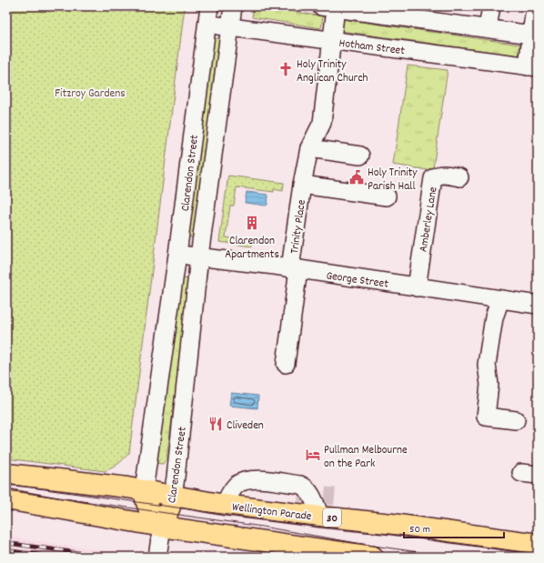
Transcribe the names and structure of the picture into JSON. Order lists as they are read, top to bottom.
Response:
{
  "streets": {
    "main road": ["Clarendon Street", "Wellington Parade", "30"],
    "street": [
      "Hotham Street",
      "Amberley Lane",
      "Trinity Place",
      "George Street"
    ]
  },
  "crossings": [
    ["Hotham Street", "Clarendon Street"],
    ["Hotham Street", "Trinity Place"],
    ["Clarendon Street", "George Street"],
    ["Clarendon Street", "Wellington Parade"],
    ["Amberley Lane", "George Street"],
    ["Trinity Place", "George Street"]
  ],
  "parks": ["Fitzroy Gardens"],
  "places": {
    "church": ["Holy Trinity Anglican Church"],
    "public building": ["Holy Trinity Parish Hall"],
    "building": ["Clarendon Apartments"],
    "restaurant": ["Cliveden"],
    "hotel": ["Pullman Melbourne on the Park"]
  },
  "scale_bar": "50 m"
}
